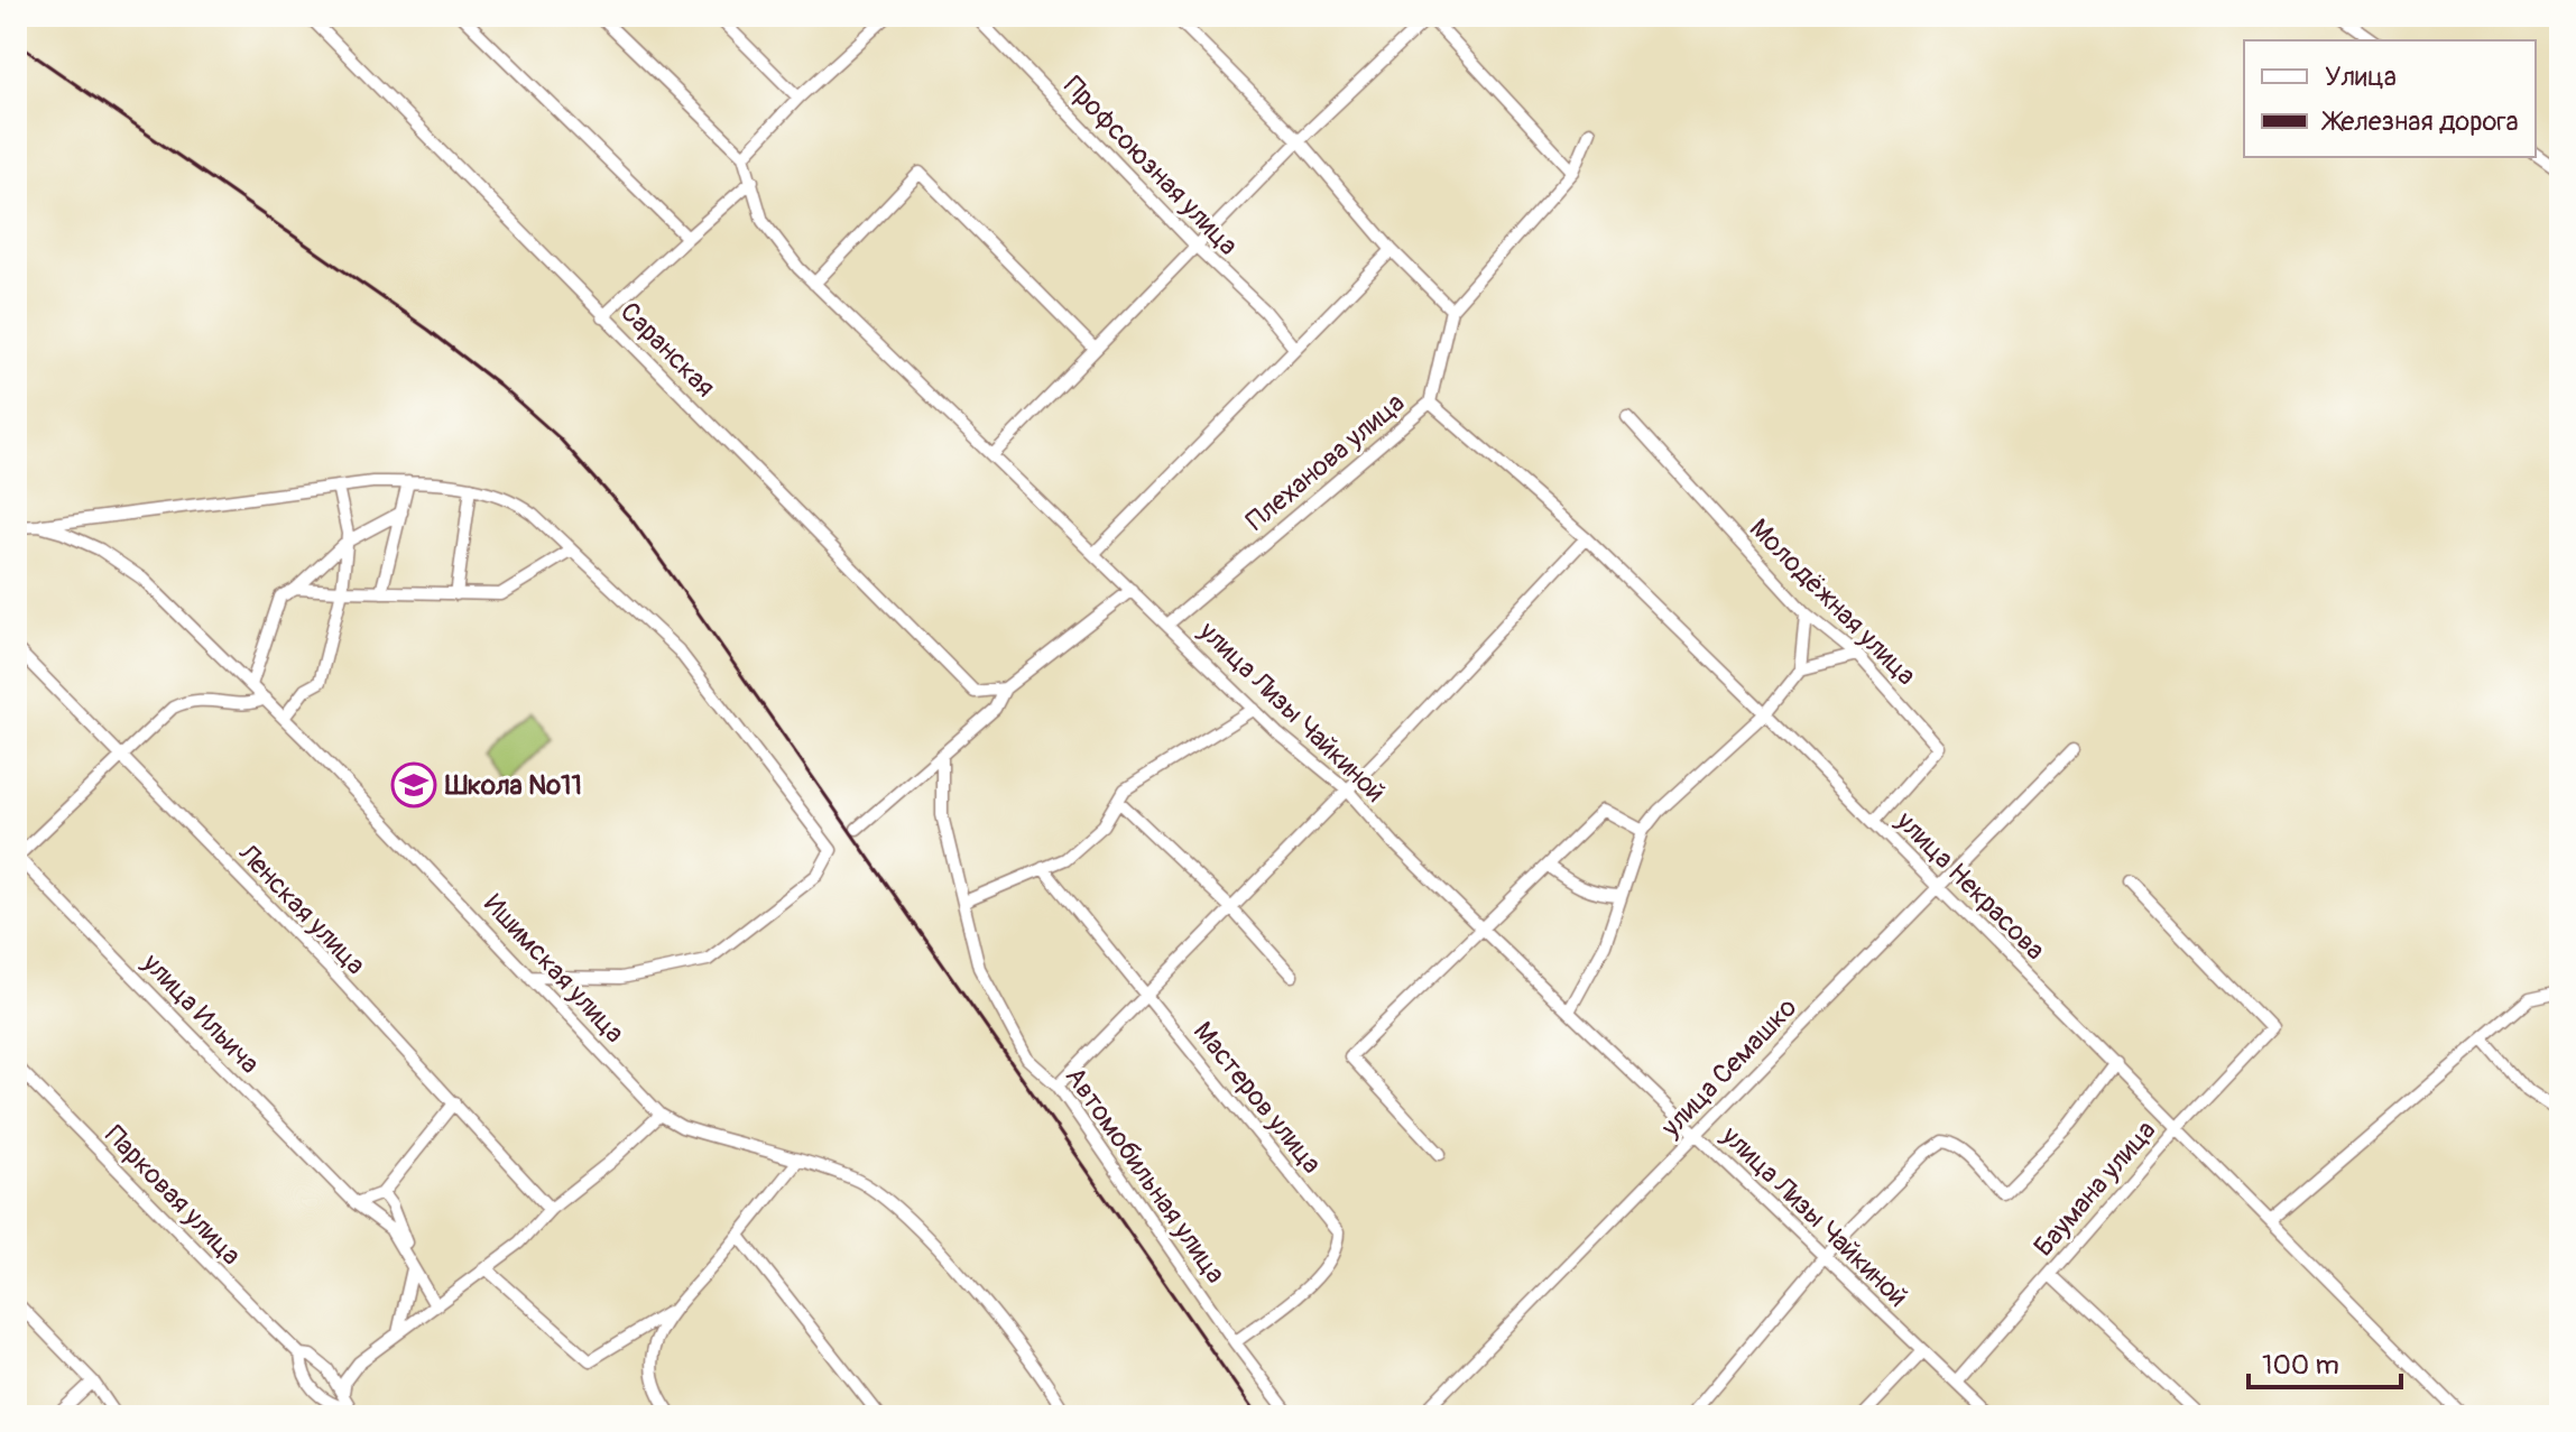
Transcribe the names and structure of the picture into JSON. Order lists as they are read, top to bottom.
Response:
{
  "streets": {
    "street": [
      "Профсоюзная улица",
      "Саранская",
      "Плеханова улица",
      "Молодёжная улица",
      "улица Лизы Чайкиной",
      "улица Некрасова",
      "Ленская улица",
      "Ишимская улица",
      "улица Ильича",
      "улица Семашко",
      "Мастеров улица",
      "Автомобильная улица",
      "Баумана улица",
      "Парковая улица"
    ]
  },
  "crossings": [
    ["Плеханова улица", "улица Лизы Чайкиной"],
    ["Плеханова улица", "улица Некрасова"],
    ["Молодёжная улица", "улица Некрасова"],
    ["улица Лизы Чайкиной", "улица Семашко"],
    ["улица Лизы Чайкиной", "Баумана улица"],
    ["улица Некрасова", "улица Семашко"],
    ["улица Некрасова", "Баумана улица"],
    ["Мастеров улица", "Автомобильная улица"]
  ],
  "places": {
    "school or university": ["Школа №11"]
  },
  "legend": ["Улица", "Железная дорога"],
  "scale_bar": "100 m"
}
